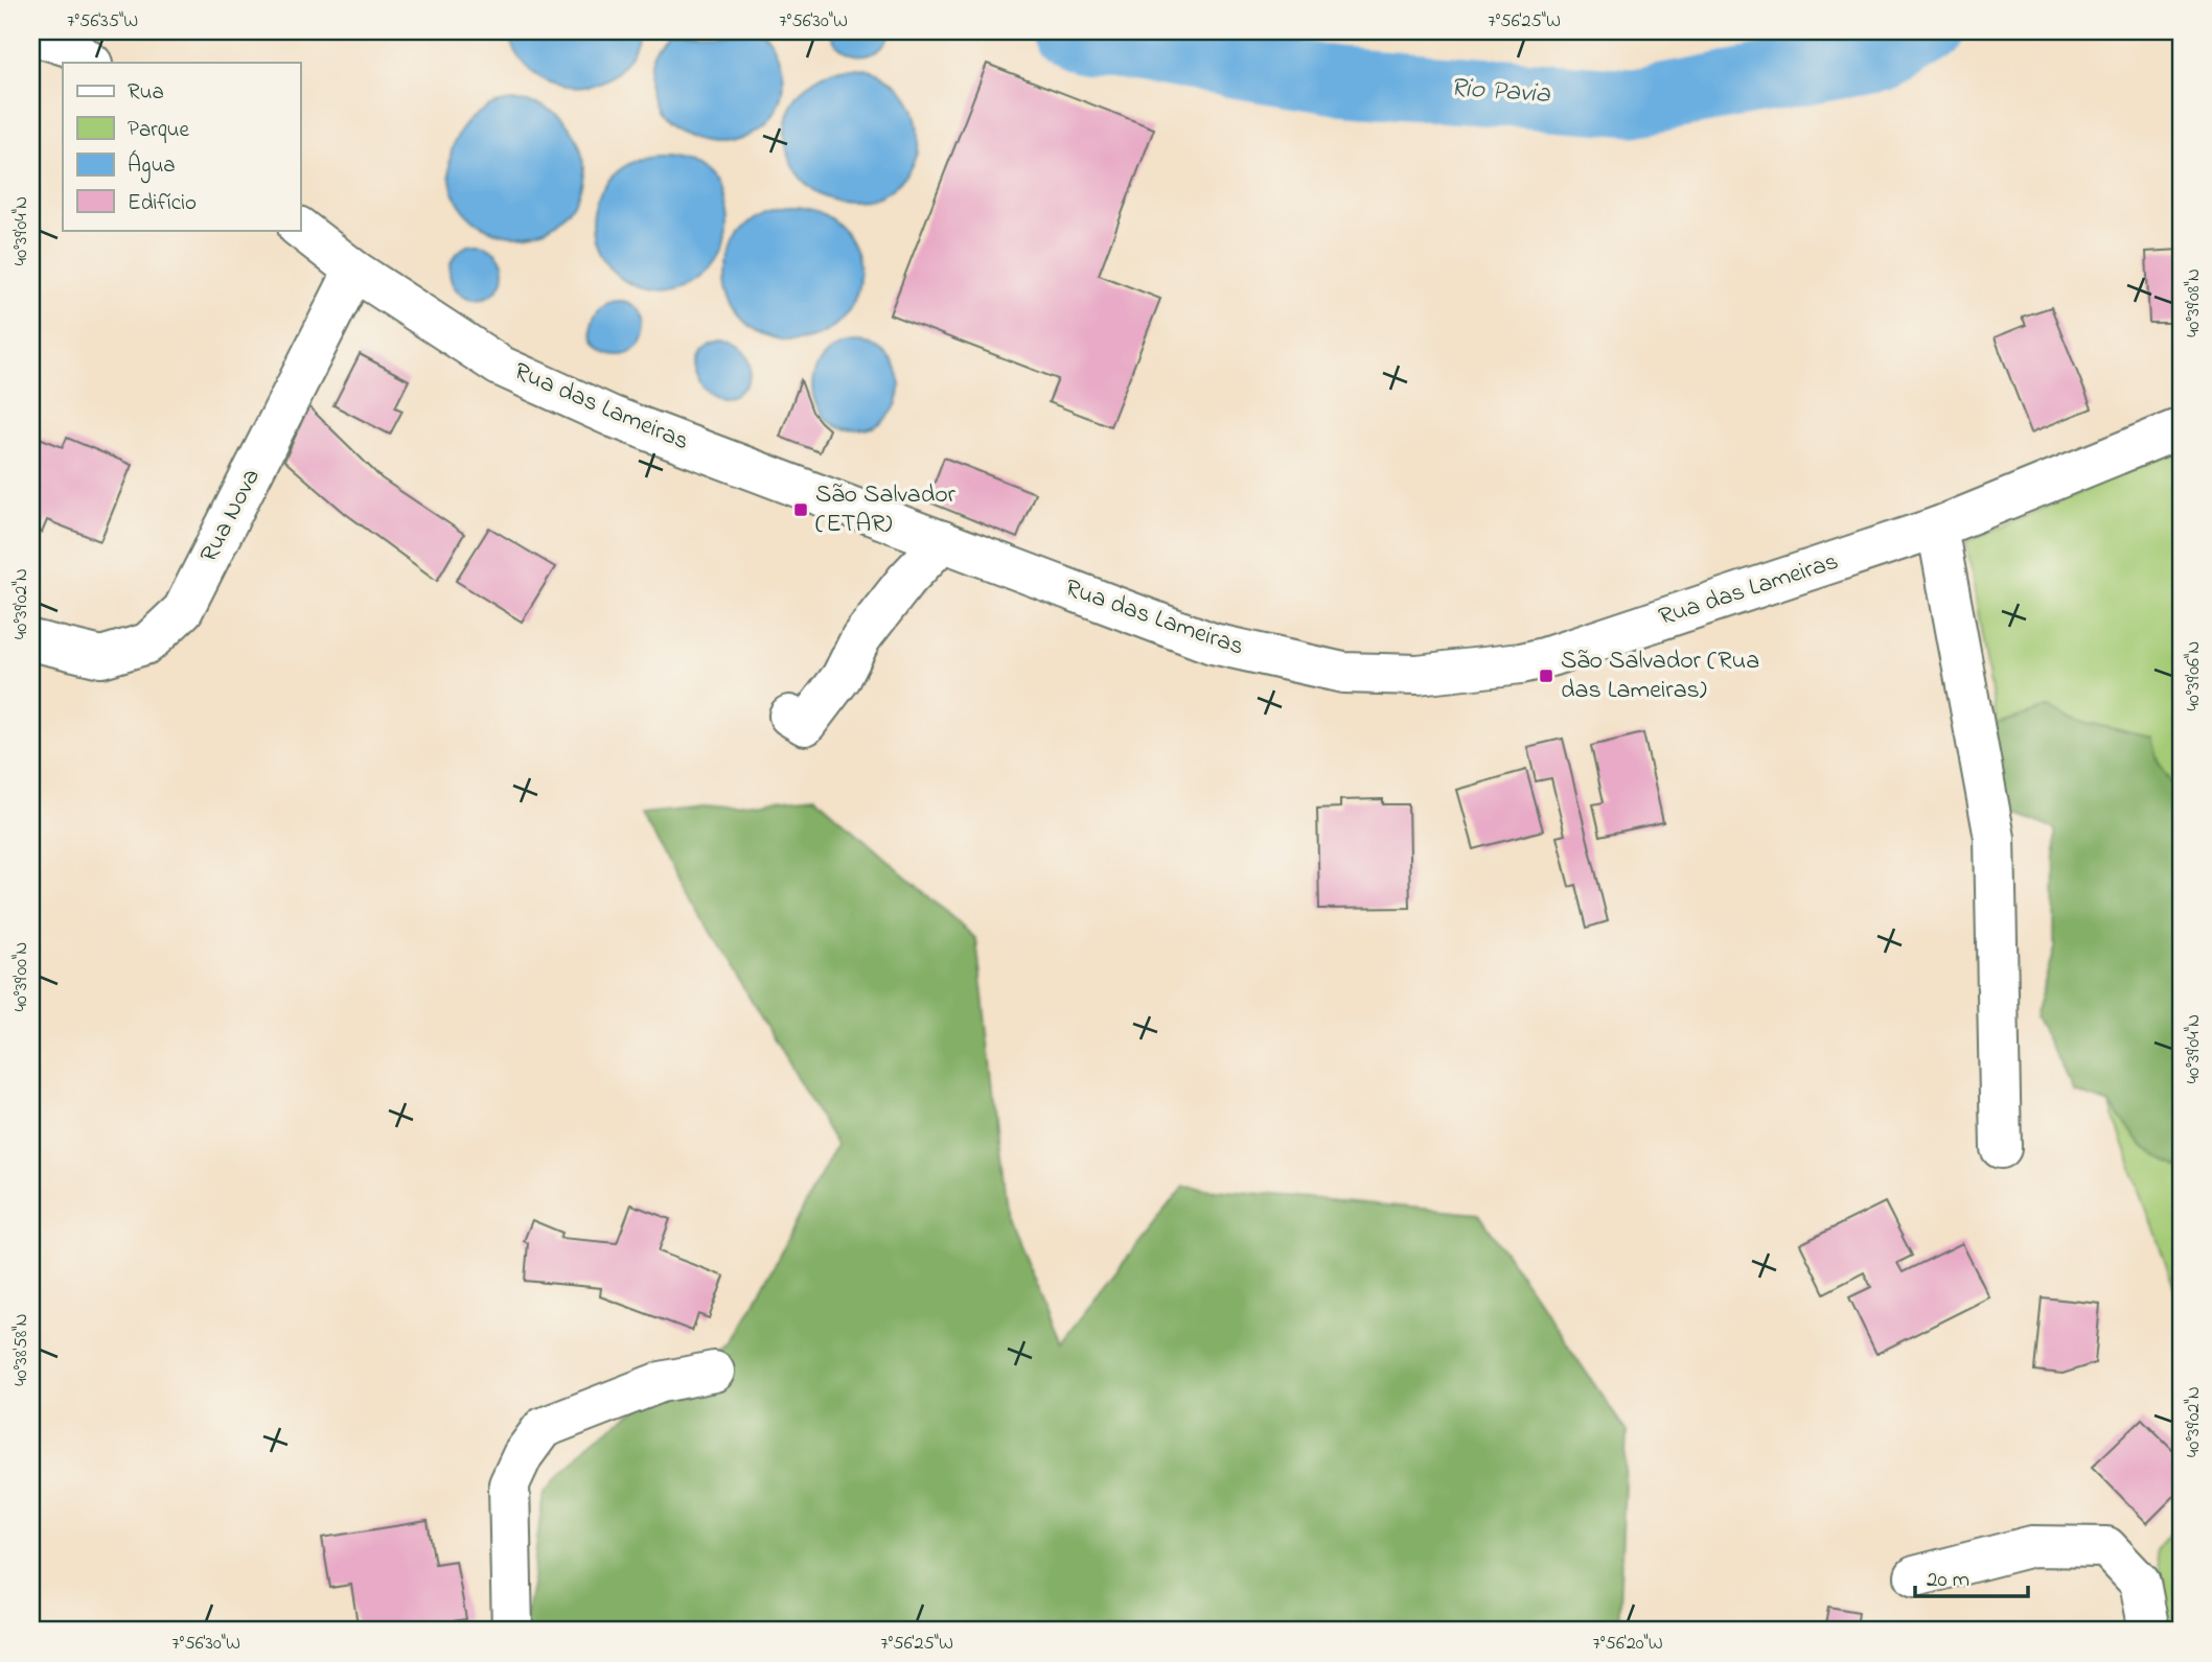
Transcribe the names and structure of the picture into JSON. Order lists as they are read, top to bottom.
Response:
{
  "streets": {
    "street": ["Rua das Lameiras", "Rua Nova"]
  },
  "crossings": [
    ["Rua das Lameiras", "Rua Nova"]
  ],
  "water": ["Rio Pavia"],
  "places": {
    "transit": ["São Salvador (ETAR)", "São Salvador (Rua das Lameiras)"]
  },
  "legend": [
    "Rua",
    "Parque",
    "Água",
    "Edifício"
  ],
  "scale_bar": "20 m",
  "coordinates": [
    "7°56'35\"W",
    "7°56'30\"W",
    "7°56'25\"W",
    "40°39'04\"N",
    "40°39'08\"N",
    "40°39'02\"N",
    "40°39'06\"N",
    "40°39'00\"N",
    "40°38'58\"N",
    "7°56'20\"W"
  ]
}
